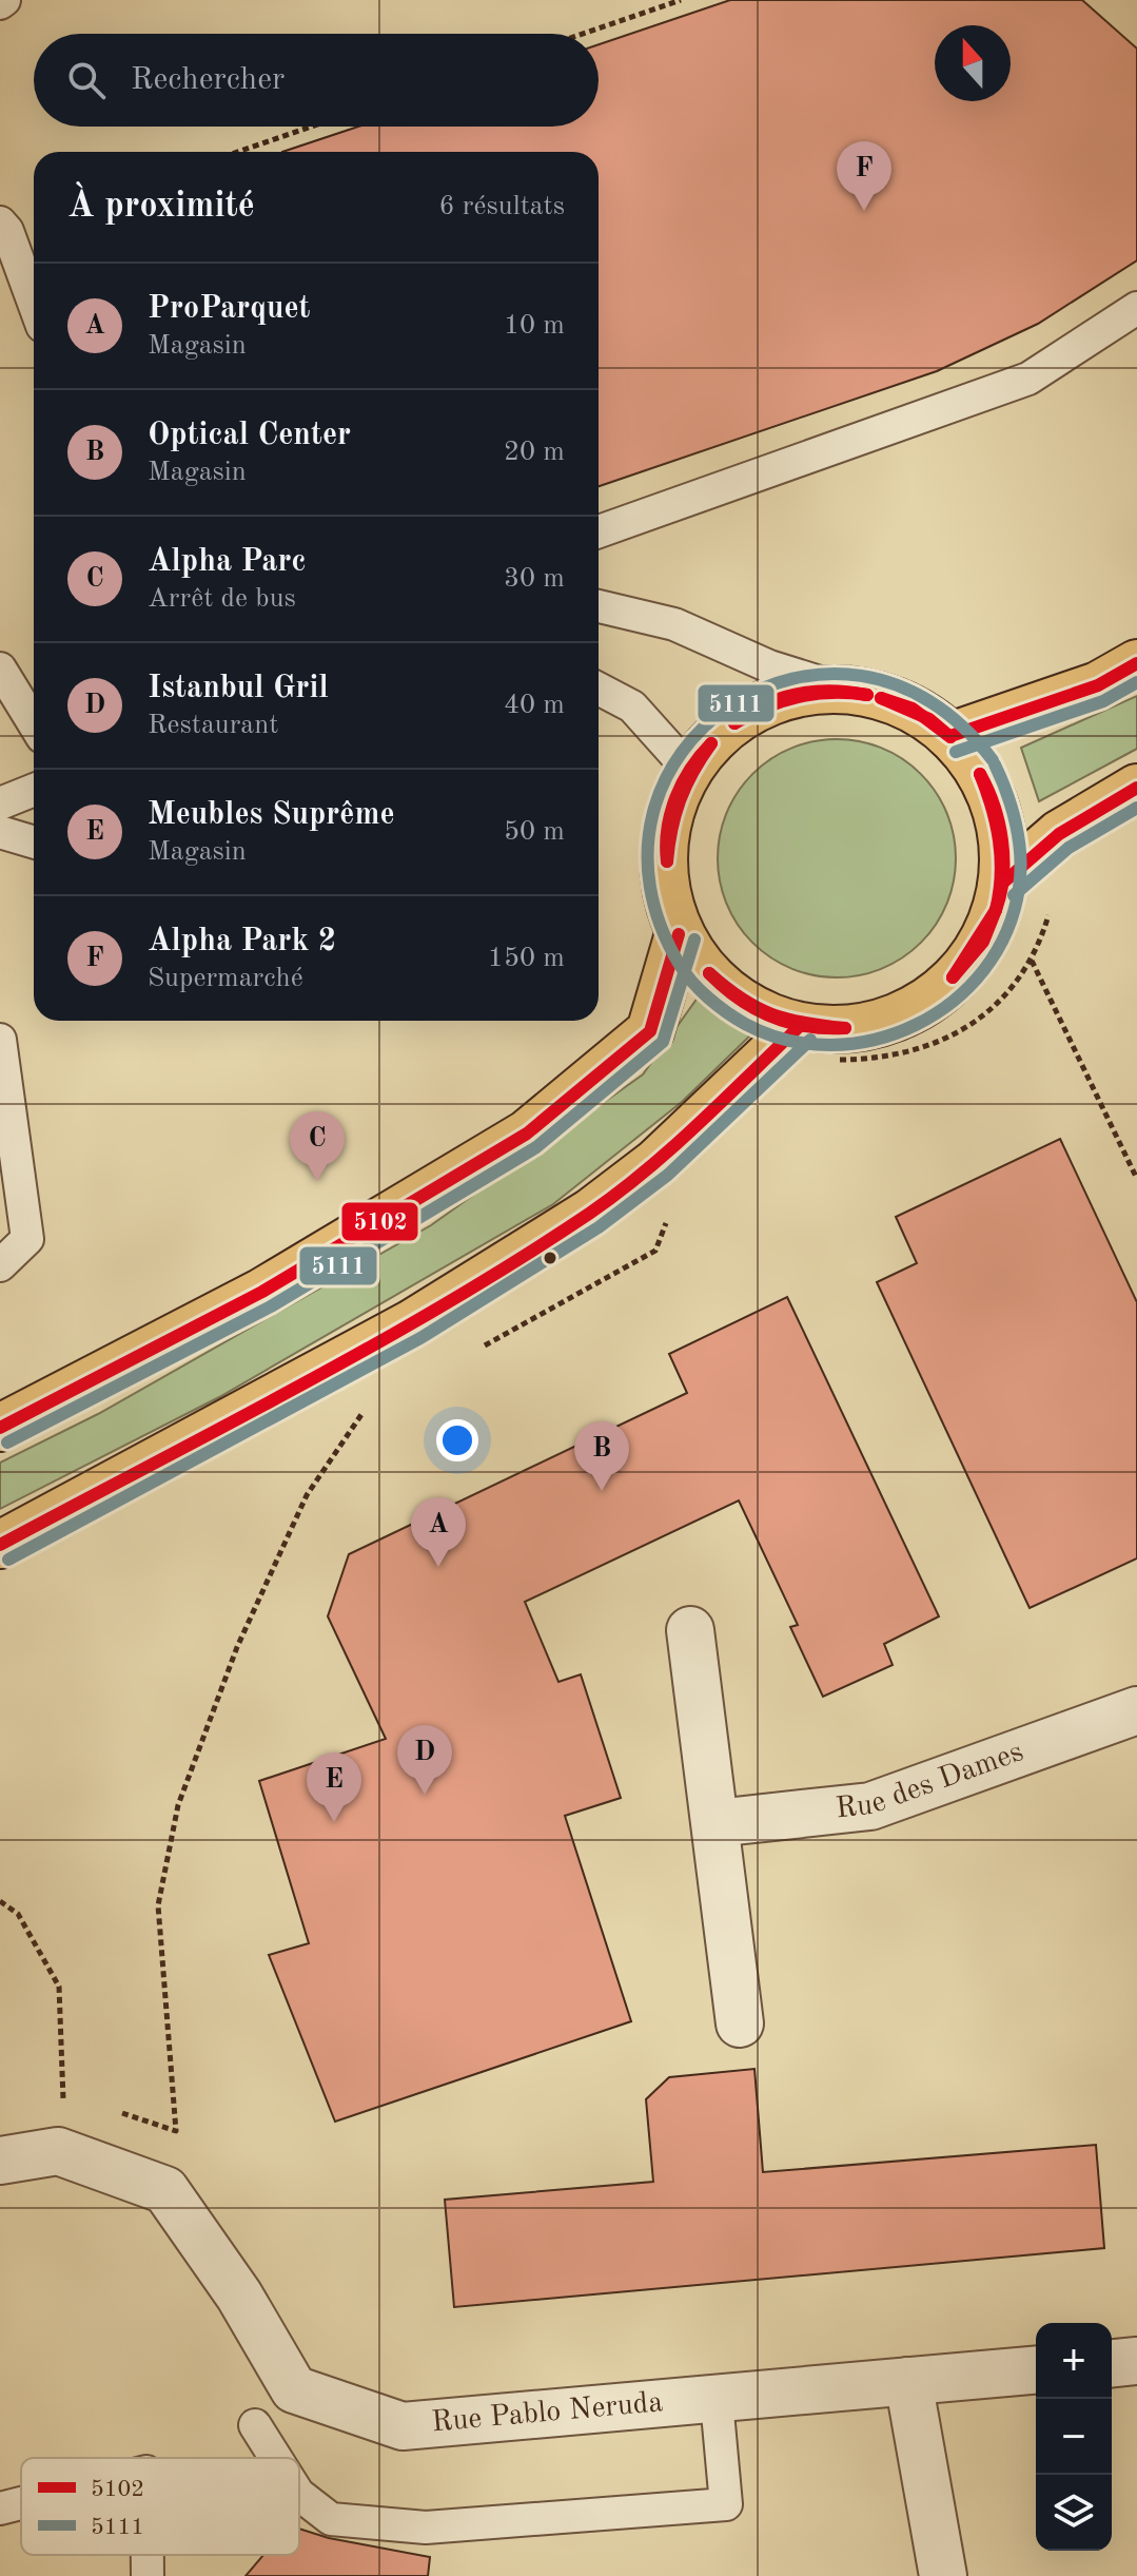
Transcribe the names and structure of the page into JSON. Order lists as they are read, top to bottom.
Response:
{
  "streets": {
    "street": ["Rue des Dames", "Rue Pablo Neruda"]
  },
  "lines": ["transit line 5102", "transit line 5111"],
  "legend": ["5102", "5111"],
  "north": "top",
  "page": {
    "search": "Rechercher",
    "pins": [
      "F",
      "C",
      "B",
      "A",
      "D",
      "E"
    ],
    "heading": ["À proximité", "6 résultats"],
    "list": [
      {
        "mark": "A",
        "name": "ProParquet",
        "note": "Magasin",
        "value": "10 m"
      },
      {
        "mark": "B",
        "name": "Optical Center",
        "note": "Magasin",
        "value": "20 m"
      },
      {
        "mark": "C",
        "name": "Alpha Parc",
        "note": "Arrêt de bus",
        "value": "30 m"
      },
      {
        "mark": "D",
        "name": "Istanbul Gril",
        "note": "Restaurant",
        "value": "40 m"
      },
      {
        "mark": "E",
        "name": "Meubles Suprême",
        "note": "Magasin",
        "value": "50 m"
      },
      {
        "mark": "F",
        "name": "Alpha Park 2",
        "note": "Supermarché",
        "value": "150 m"
      }
    ],
    "map_buttons": ["+", "−"]
  }
}
